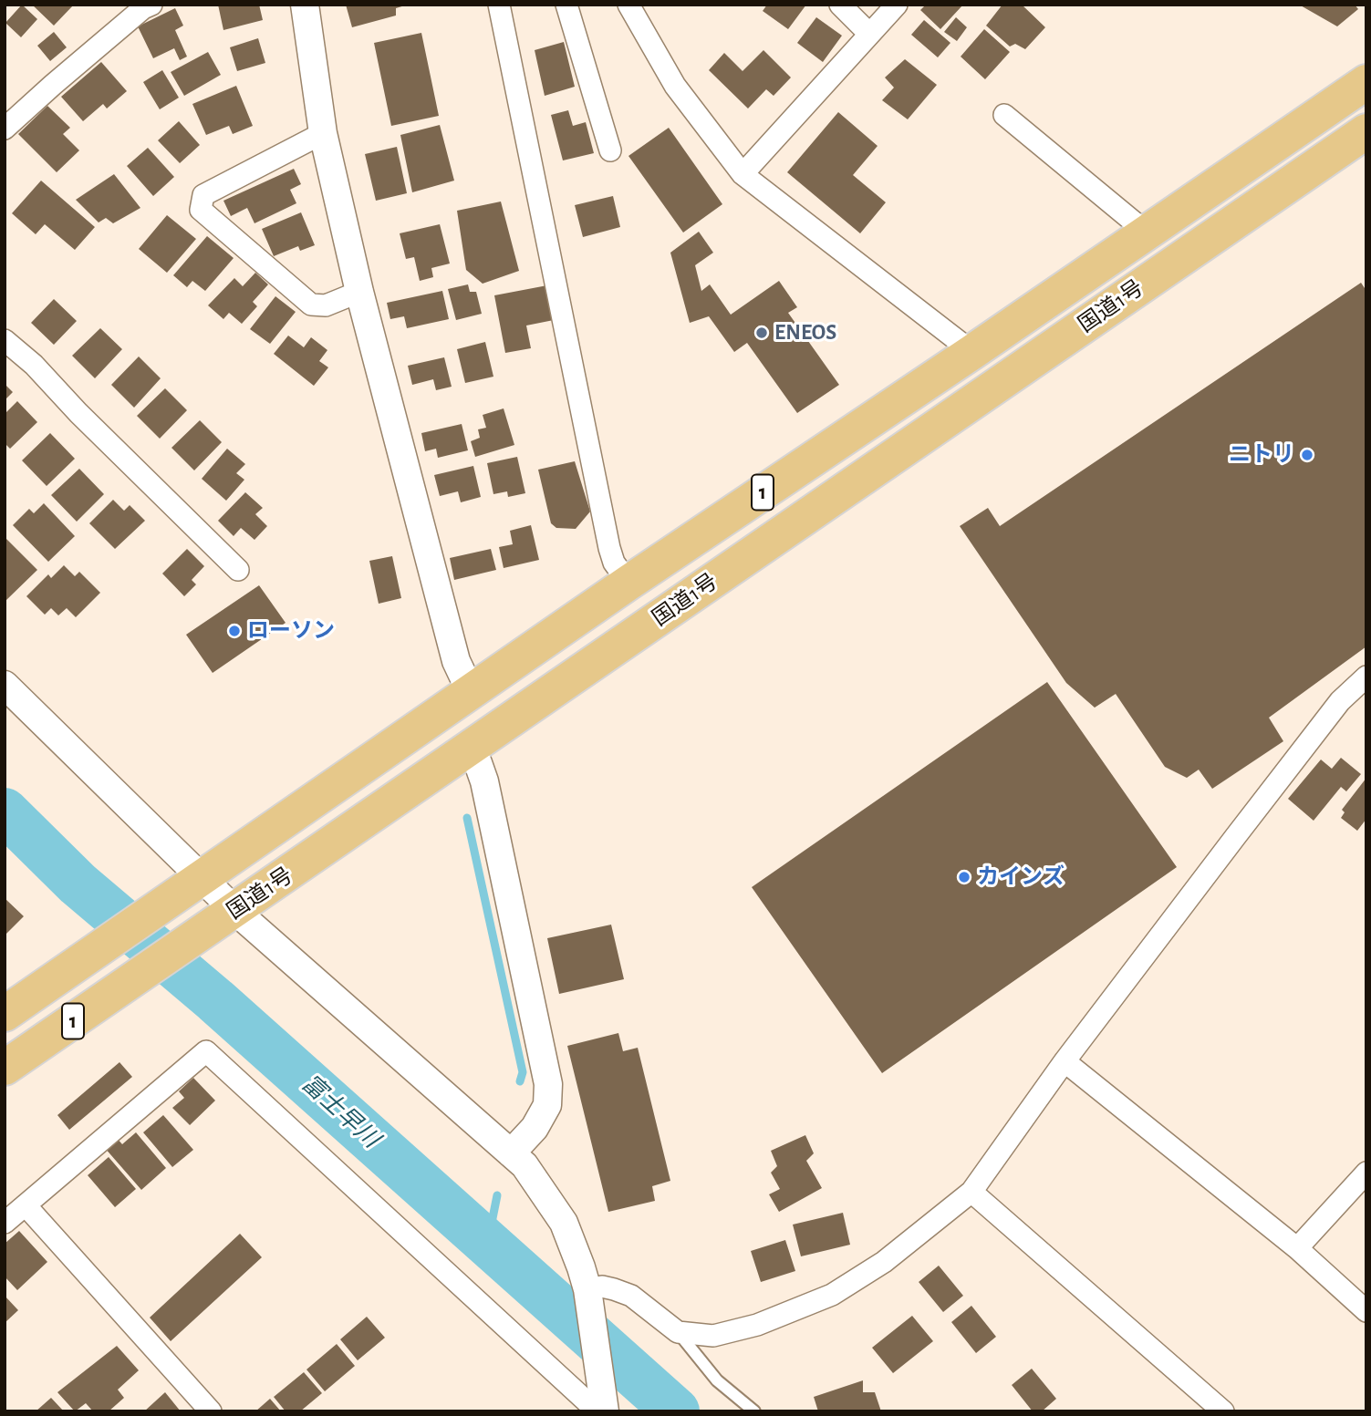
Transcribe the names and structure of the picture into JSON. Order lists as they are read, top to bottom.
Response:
{
  "streets": {
    "highway": ["国道1号", "1"]
  },
  "water": ["富士早川"],
  "places": [
    "ENEOS",
    "ニトリ",
    "ローソン",
    "カインズ"
  ]
}
